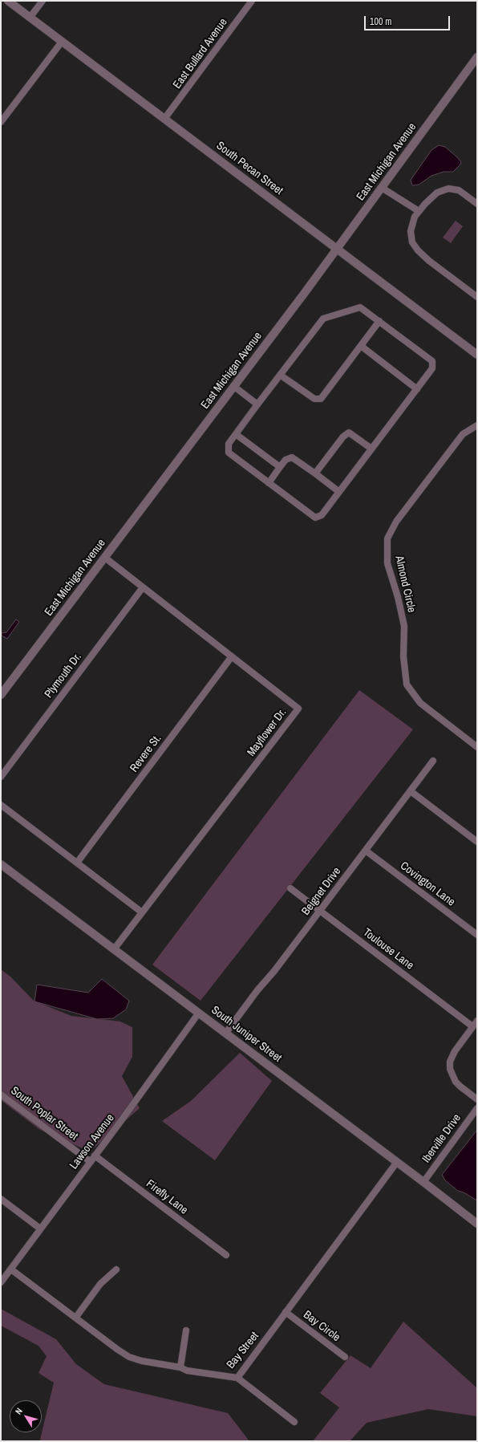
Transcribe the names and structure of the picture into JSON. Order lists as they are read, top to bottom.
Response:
{
  "streets": {
    "street": [
      "East Bullard Avenue",
      "East Michigan Avenue",
      "South Pecan Street",
      "Almond Circle",
      "Plymouth Dr.",
      "Mayflower Dr.",
      "Revere St.",
      "Covington Lane",
      "Beignet Drive",
      "Toulouse Lane",
      "South Juniper Street",
      "South Poplar Street",
      "Iberville Drive",
      "Lawson Avenue",
      "Firefly Lane",
      "Bay Circle",
      "Bay Street"
    ]
  },
  "crossings": [
    ["East Bullard Avenue", "South Pecan Street"],
    ["East Michigan Avenue", "South Pecan Street"],
    ["East Michigan Avenue", "Mayflower Dr."],
    ["Plymouth Dr.", "Mayflower Dr."],
    ["Mayflower Dr.", "Revere St."],
    ["Mayflower Dr.", "South Juniper Street"],
    ["Covington Lane", "Beignet Drive"],
    ["Beignet Drive", "Toulouse Lane"],
    ["Beignet Drive", "South Juniper Street"],
    ["South Juniper Street", "Iberville Drive"],
    ["South Juniper Street", "Lawson Avenue"],
    ["South Juniper Street", "Bay Street"],
    ["South Poplar Street", "Lawson Avenue"],
    ["Lawson Avenue", "Firefly Lane"],
    ["Lawson Avenue", "Bay Street"],
    ["Bay Circle", "Bay Street"]
  ],
  "scale_bar": "100 m",
  "north": "top left"
}
